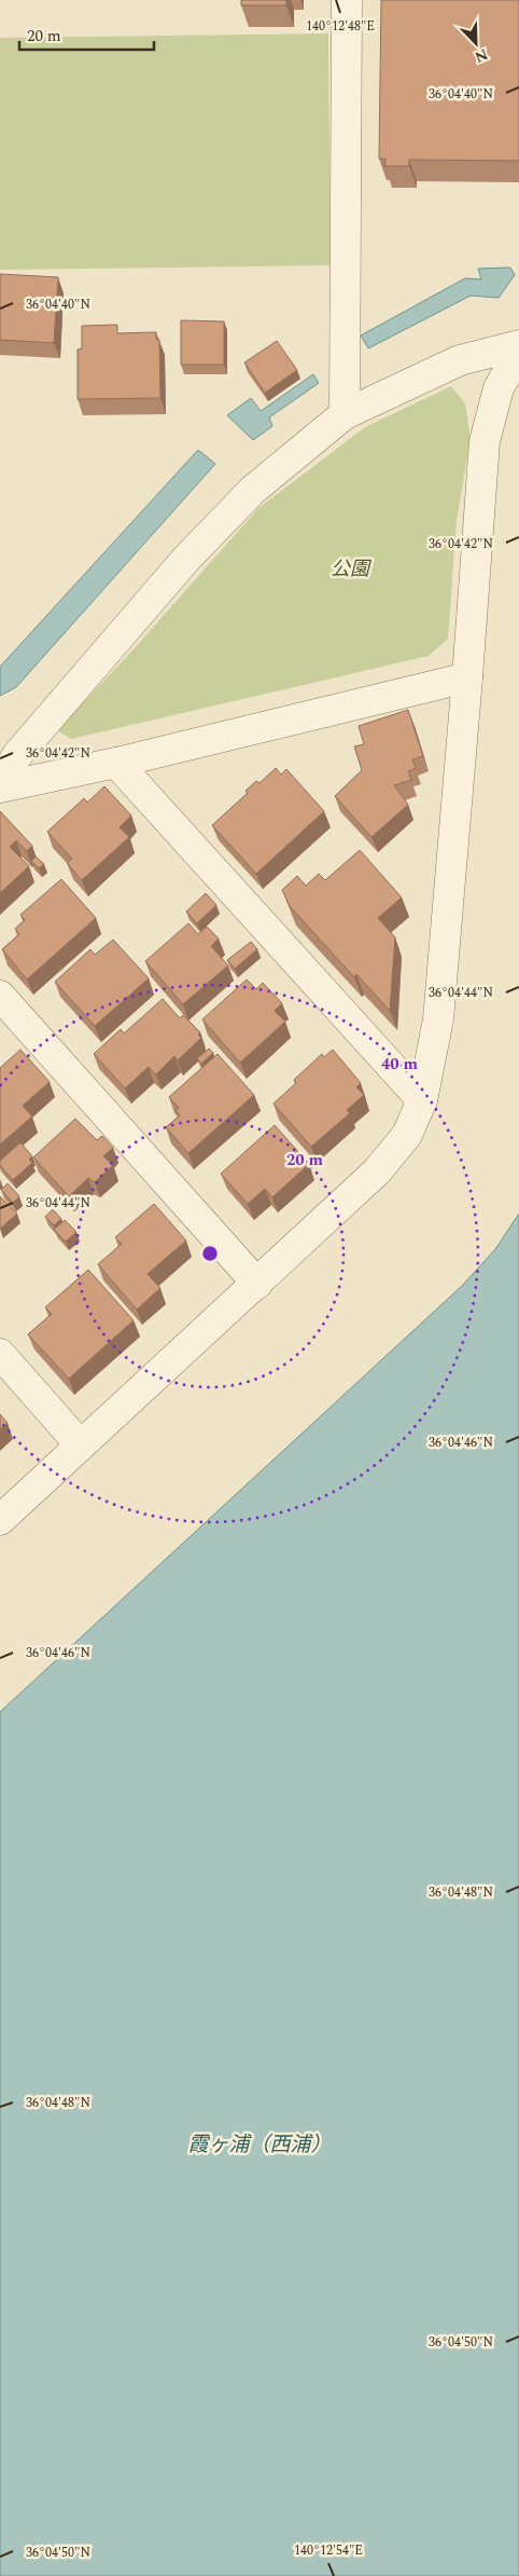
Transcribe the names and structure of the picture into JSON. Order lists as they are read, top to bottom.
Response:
{
  "water": ["霞ヶ浦（西浦）"],
  "parks": ["公園"],
  "scale_bar": "20 m",
  "north": "bottom right",
  "coordinates": [
    "140°12'48\"E",
    "36°04'40\"N",
    "36°04'42\"N",
    "36°04'44\"N",
    "36°04'46\"N",
    "36°04'48\"N",
    "36°04'50\"N",
    "140°12'54\"E"
  ],
  "rings": ["40 m", "20 m"]
}
